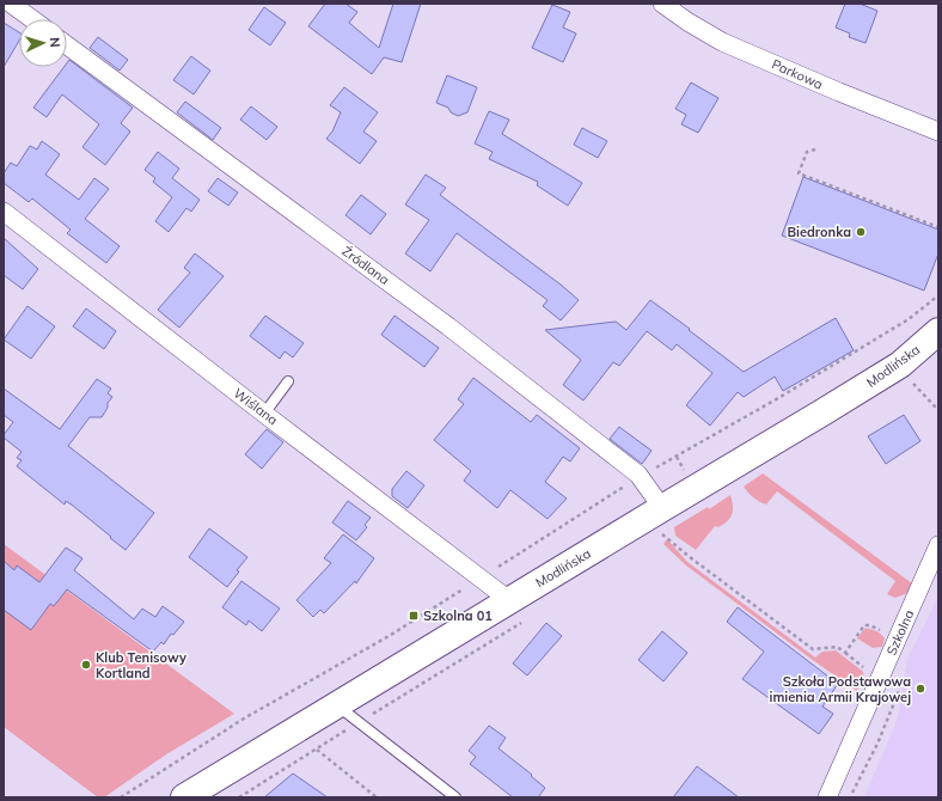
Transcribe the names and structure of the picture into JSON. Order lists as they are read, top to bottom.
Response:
{
  "streets": {
    "main road": ["Modlińska"],
    "street": [
      "Parkowa",
      "Źródlana",
      "Wiślana",
      "Szkolna"
    ]
  },
  "crossings": [
    ["Źródlana", "Modlińska"],
    ["Modlińska", "Wiślana"]
  ],
  "places": {
    "other": ["Biedronka", "Klub Tenisowy Kortland", "Szkoła Podstawowa imienia Armii Krajowej"],
    "transit": ["Szkolna 01"]
  },
  "north": "right"
}
